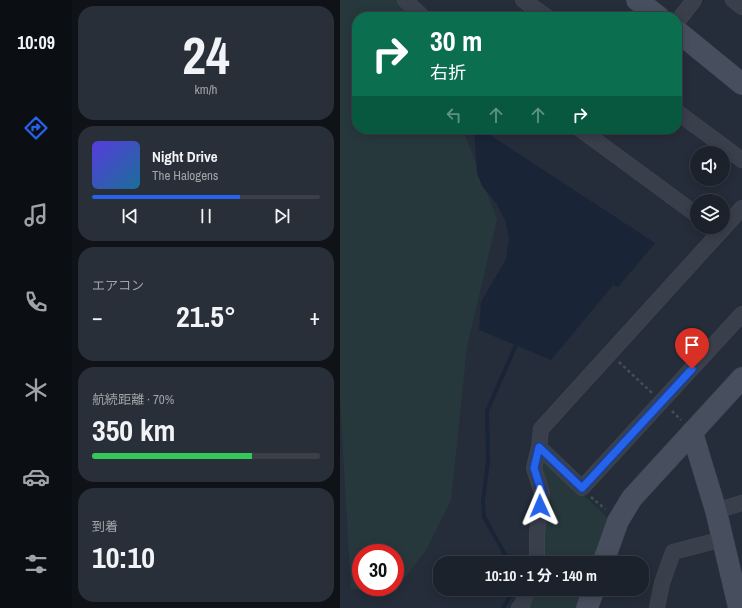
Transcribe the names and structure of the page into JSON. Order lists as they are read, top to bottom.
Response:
{
  "page": {
    "tabs": "10:09",
    "tile": [
      ["24", "km/h"],
      "エアコン",
      ["航続距離 · 70%", "350 km"],
      ["到着", "10:10"]
    ],
    "turn": ["30 m", "右折"],
    "song": ["Night Drive", "The Halogens"],
    "heat": ["−", "21.5°", "+"],
    "limit": "30",
    "trip": "10:10 · 1 分 · 140 m"
  }
}
